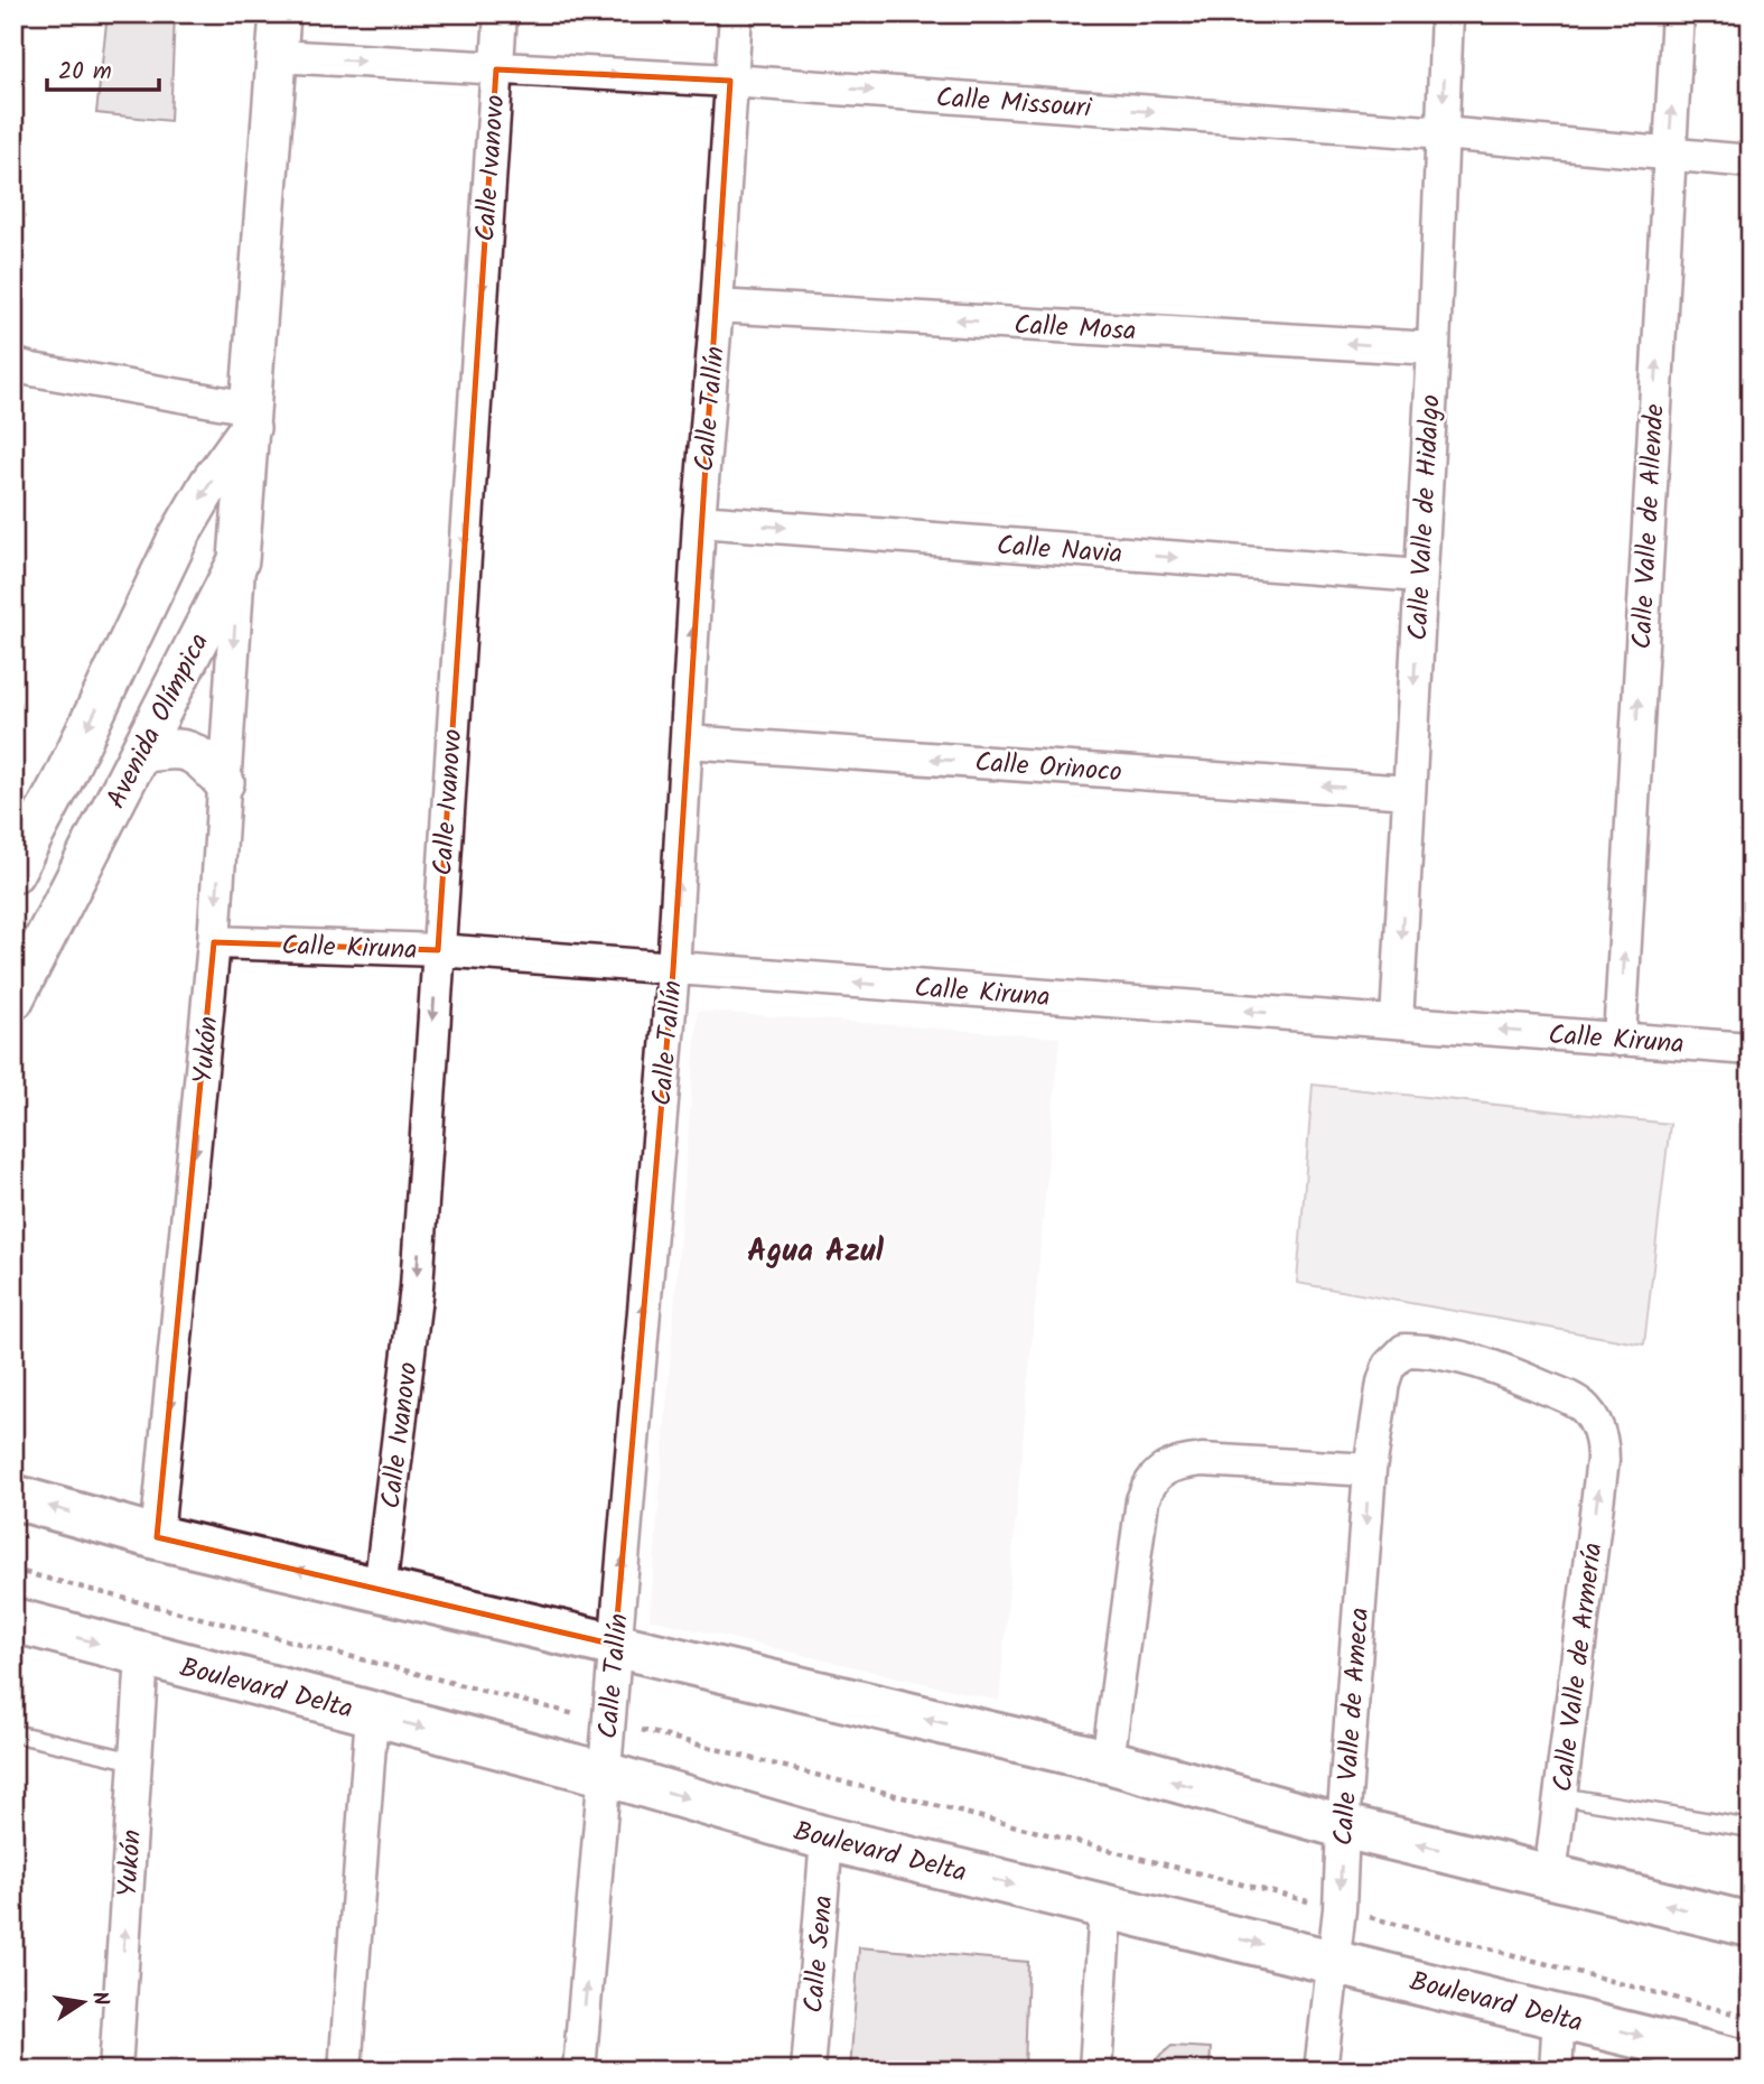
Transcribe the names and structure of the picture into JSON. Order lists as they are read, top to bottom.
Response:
{
  "streets": {
    "main road": ["Boulevard Delta"],
    "street": [
      "Calle Missouri",
      "Calle Ivanovo",
      "Calle Mosa",
      "Calle Tallín",
      "Calle Valle de Hidalgo",
      "Calle Valle de Allende",
      "Calle Navia",
      "Avenida Olímpica",
      "Calle Orinoco",
      "Calle Kiruna",
      "Yukón",
      "Calle Valle de Armería",
      "Calle Valle de Ameca",
      "Calle Sena"
    ]
  },
  "crossings": [
    ["Calle Missouri", "Calle Ivanovo"],
    ["Calle Missouri", "Calle Tallín"],
    ["Calle Missouri", "Calle Valle de Hidalgo"],
    ["Calle Missouri", "Calle Valle de Allende"],
    ["Calle Missouri", "Avenida Olímpica"],
    ["Calle Ivanovo", "Calle Kiruna"],
    ["Calle Mosa", "Calle Tallín"],
    ["Calle Mosa", "Calle Valle de Hidalgo"],
    ["Calle Tallín", "Calle Navia"],
    ["Calle Tallín", "Calle Orinoco"],
    ["Calle Tallín", "Calle Kiruna"],
    ["Calle Tallín", "Boulevard Delta"],
    ["Calle Valle de Hidalgo", "Calle Navia"],
    ["Calle Valle de Hidalgo", "Calle Orinoco"],
    ["Calle Valle de Hidalgo", "Calle Kiruna"],
    ["Calle Valle de Allende", "Calle Kiruna"],
    ["Avenida Olímpica", "Yukón"],
    ["Calle Kiruna", "Yukón"],
    ["Yukón", "Boulevard Delta"],
    ["Calle Valle de Armería", "Calle Valle de Ameca"],
    ["Boulevard Delta", "Calle Valle de Ameca"],
    ["Boulevard Delta", "Calle Sena"]
  ],
  "one_way": [
    "Calle Missouri",
    "Calle Ivanovo",
    "Calle Mosa",
    "Calle Tallín",
    "Calle Valle de Hidalgo",
    "Calle Valle de Allende",
    "Calle Navia",
    "Calle Orinoco",
    "Calle Kiruna",
    "Calle Valle de Ameca"
  ],
  "districts": ["Agua Azul"],
  "scale_bar": "20 m",
  "north": "right"
}
